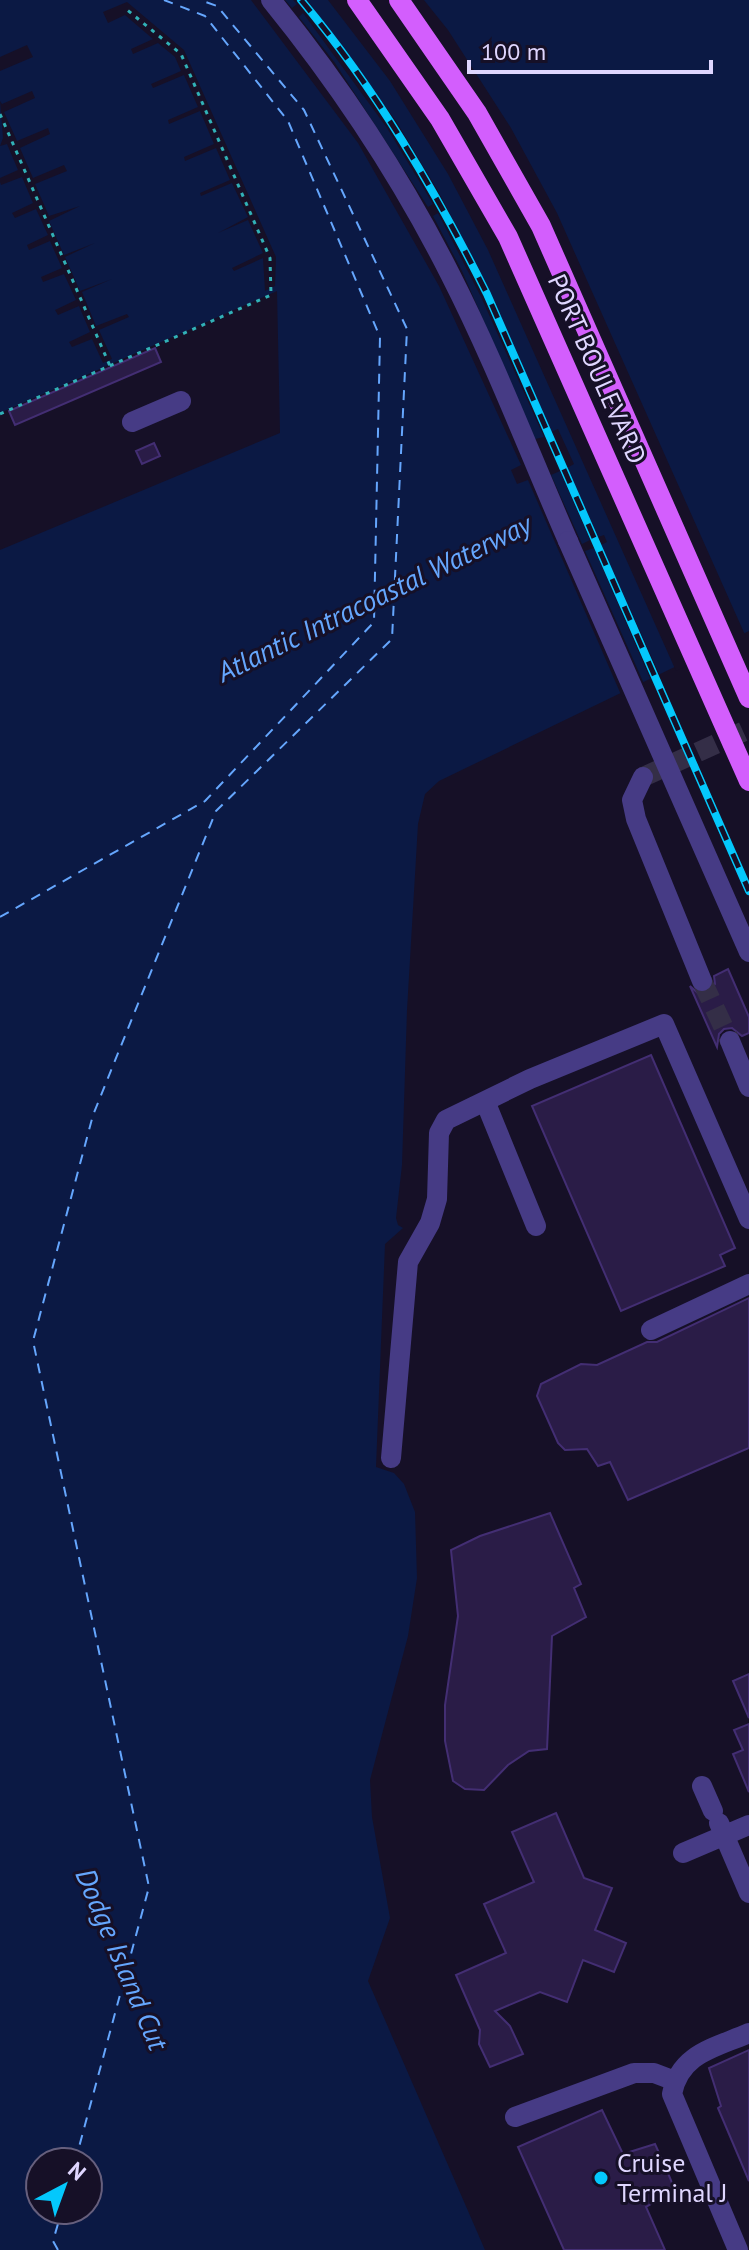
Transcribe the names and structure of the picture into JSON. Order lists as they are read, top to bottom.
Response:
{
  "streets": {
    "main road": ["PORT BOULEVARD"]
  },
  "water": ["Atlantic Intracoastal Waterway", "Dodge Island Cut"],
  "places": ["Cruise Terminal J"],
  "scale_bar": "100 m",
  "north": "top right"
}
